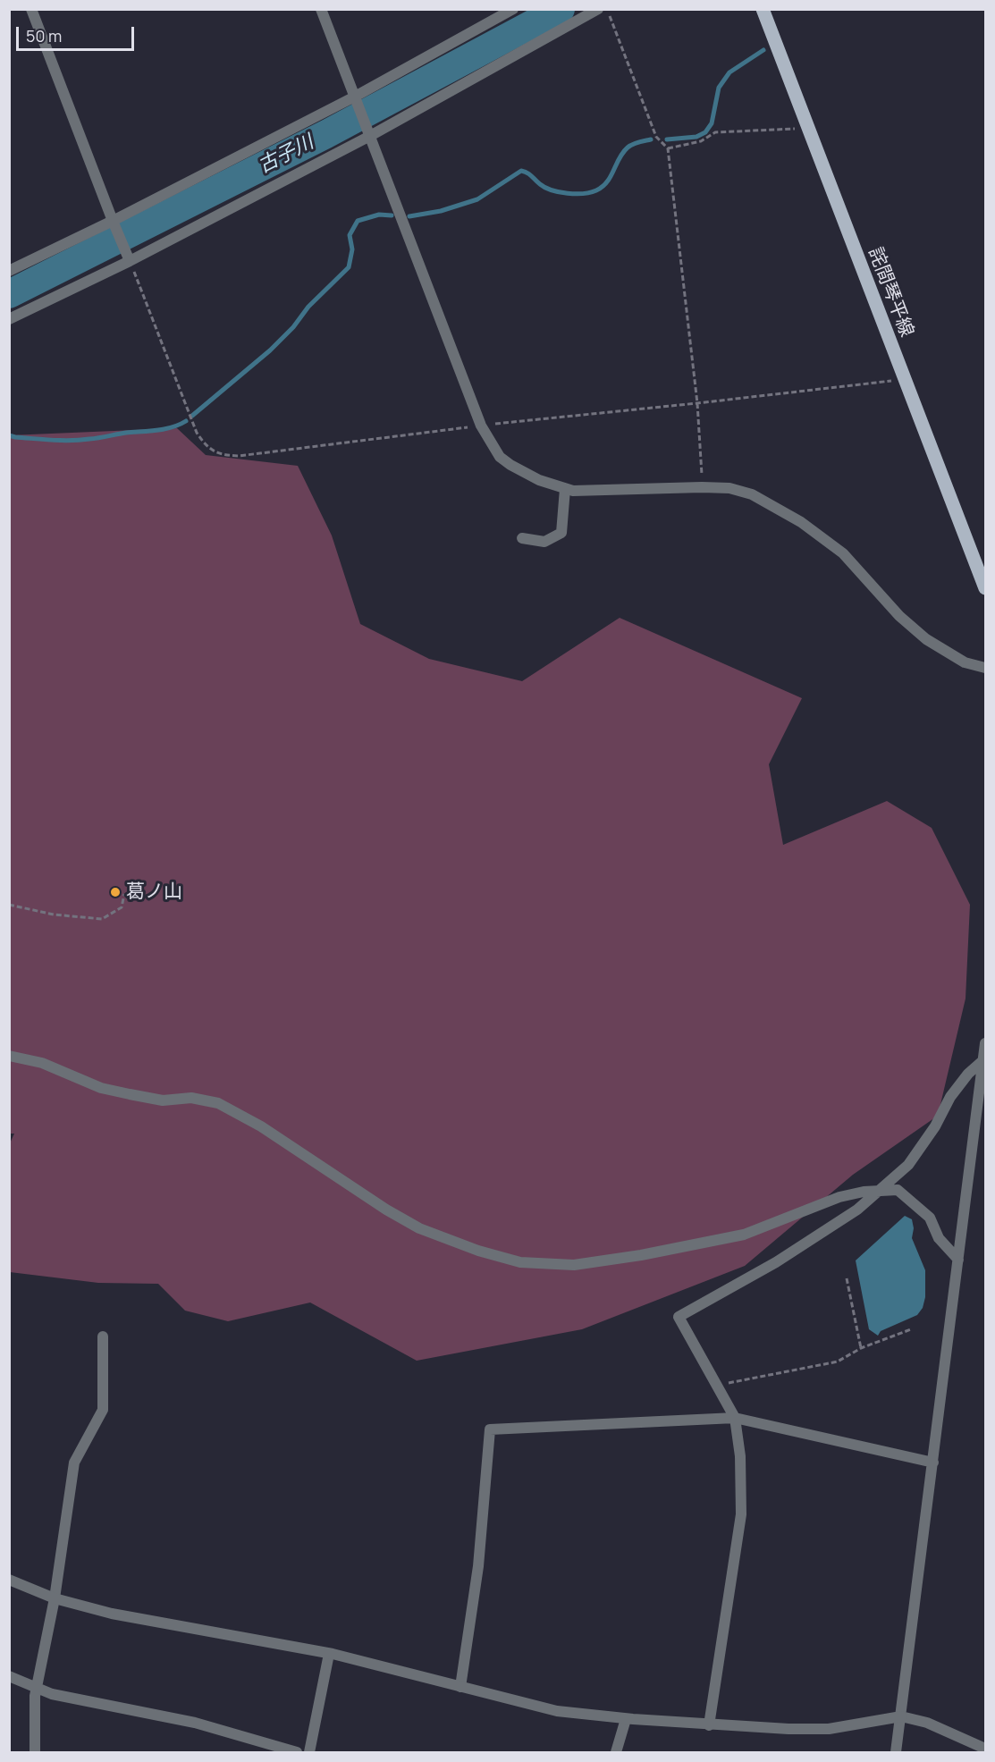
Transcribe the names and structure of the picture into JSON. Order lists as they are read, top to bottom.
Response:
{
  "streets": {
    "main road": ["詫間琴平線"]
  },
  "water": ["古子川"],
  "places": ["葛ノ山"],
  "scale_bar": "50 m"
}
